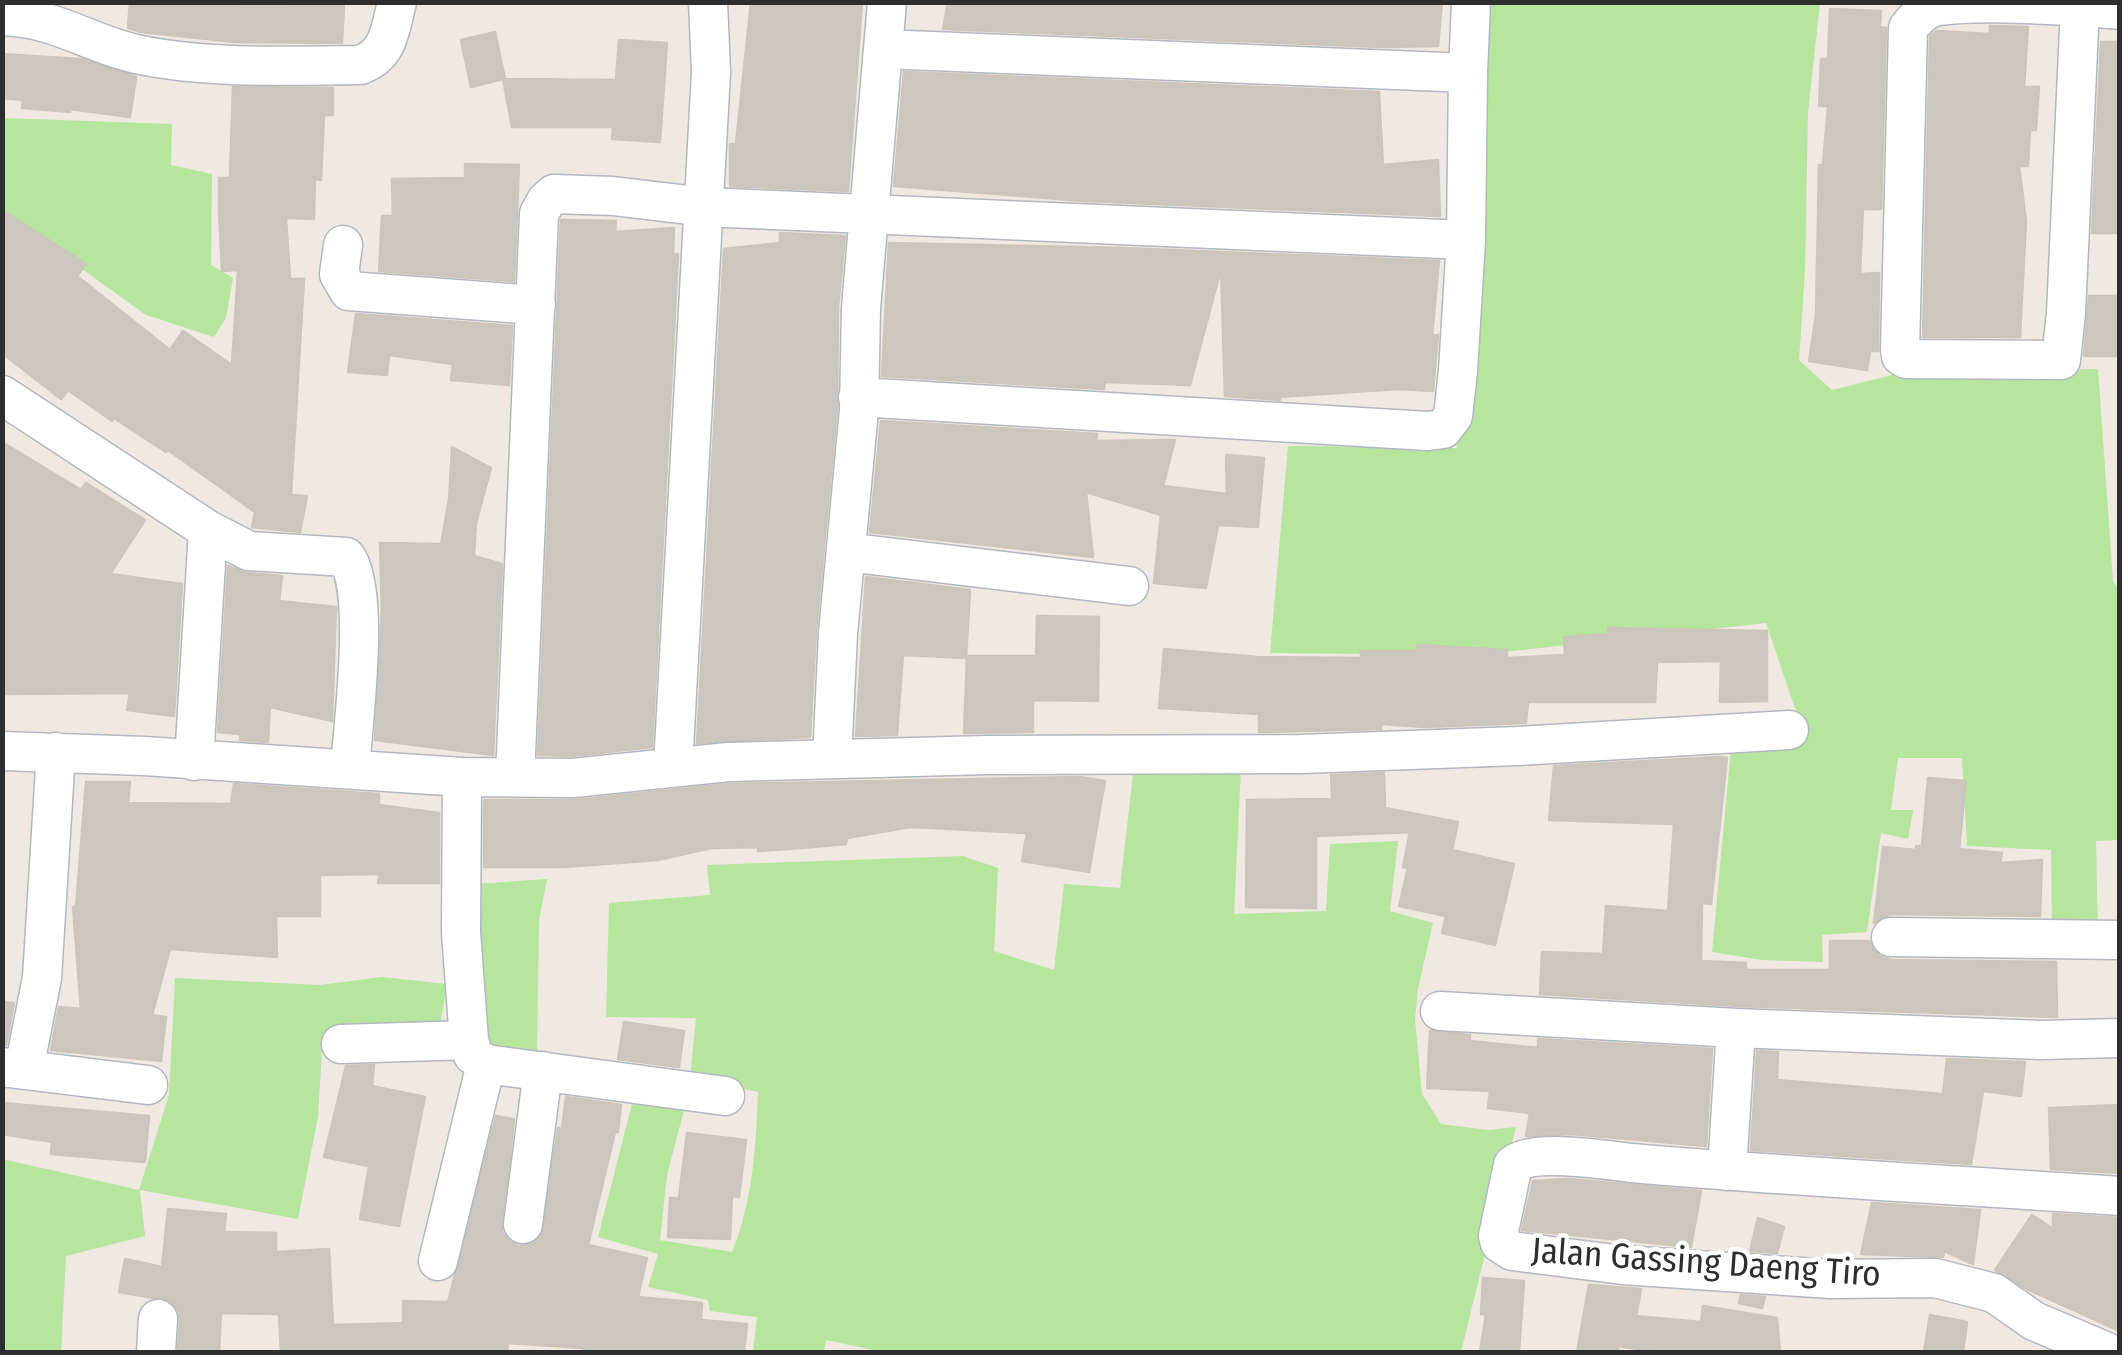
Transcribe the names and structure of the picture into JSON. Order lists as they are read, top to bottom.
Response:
{
  "streets": {
    "street": ["Jalan Gassing Daeng Tiro"]
  }
}
